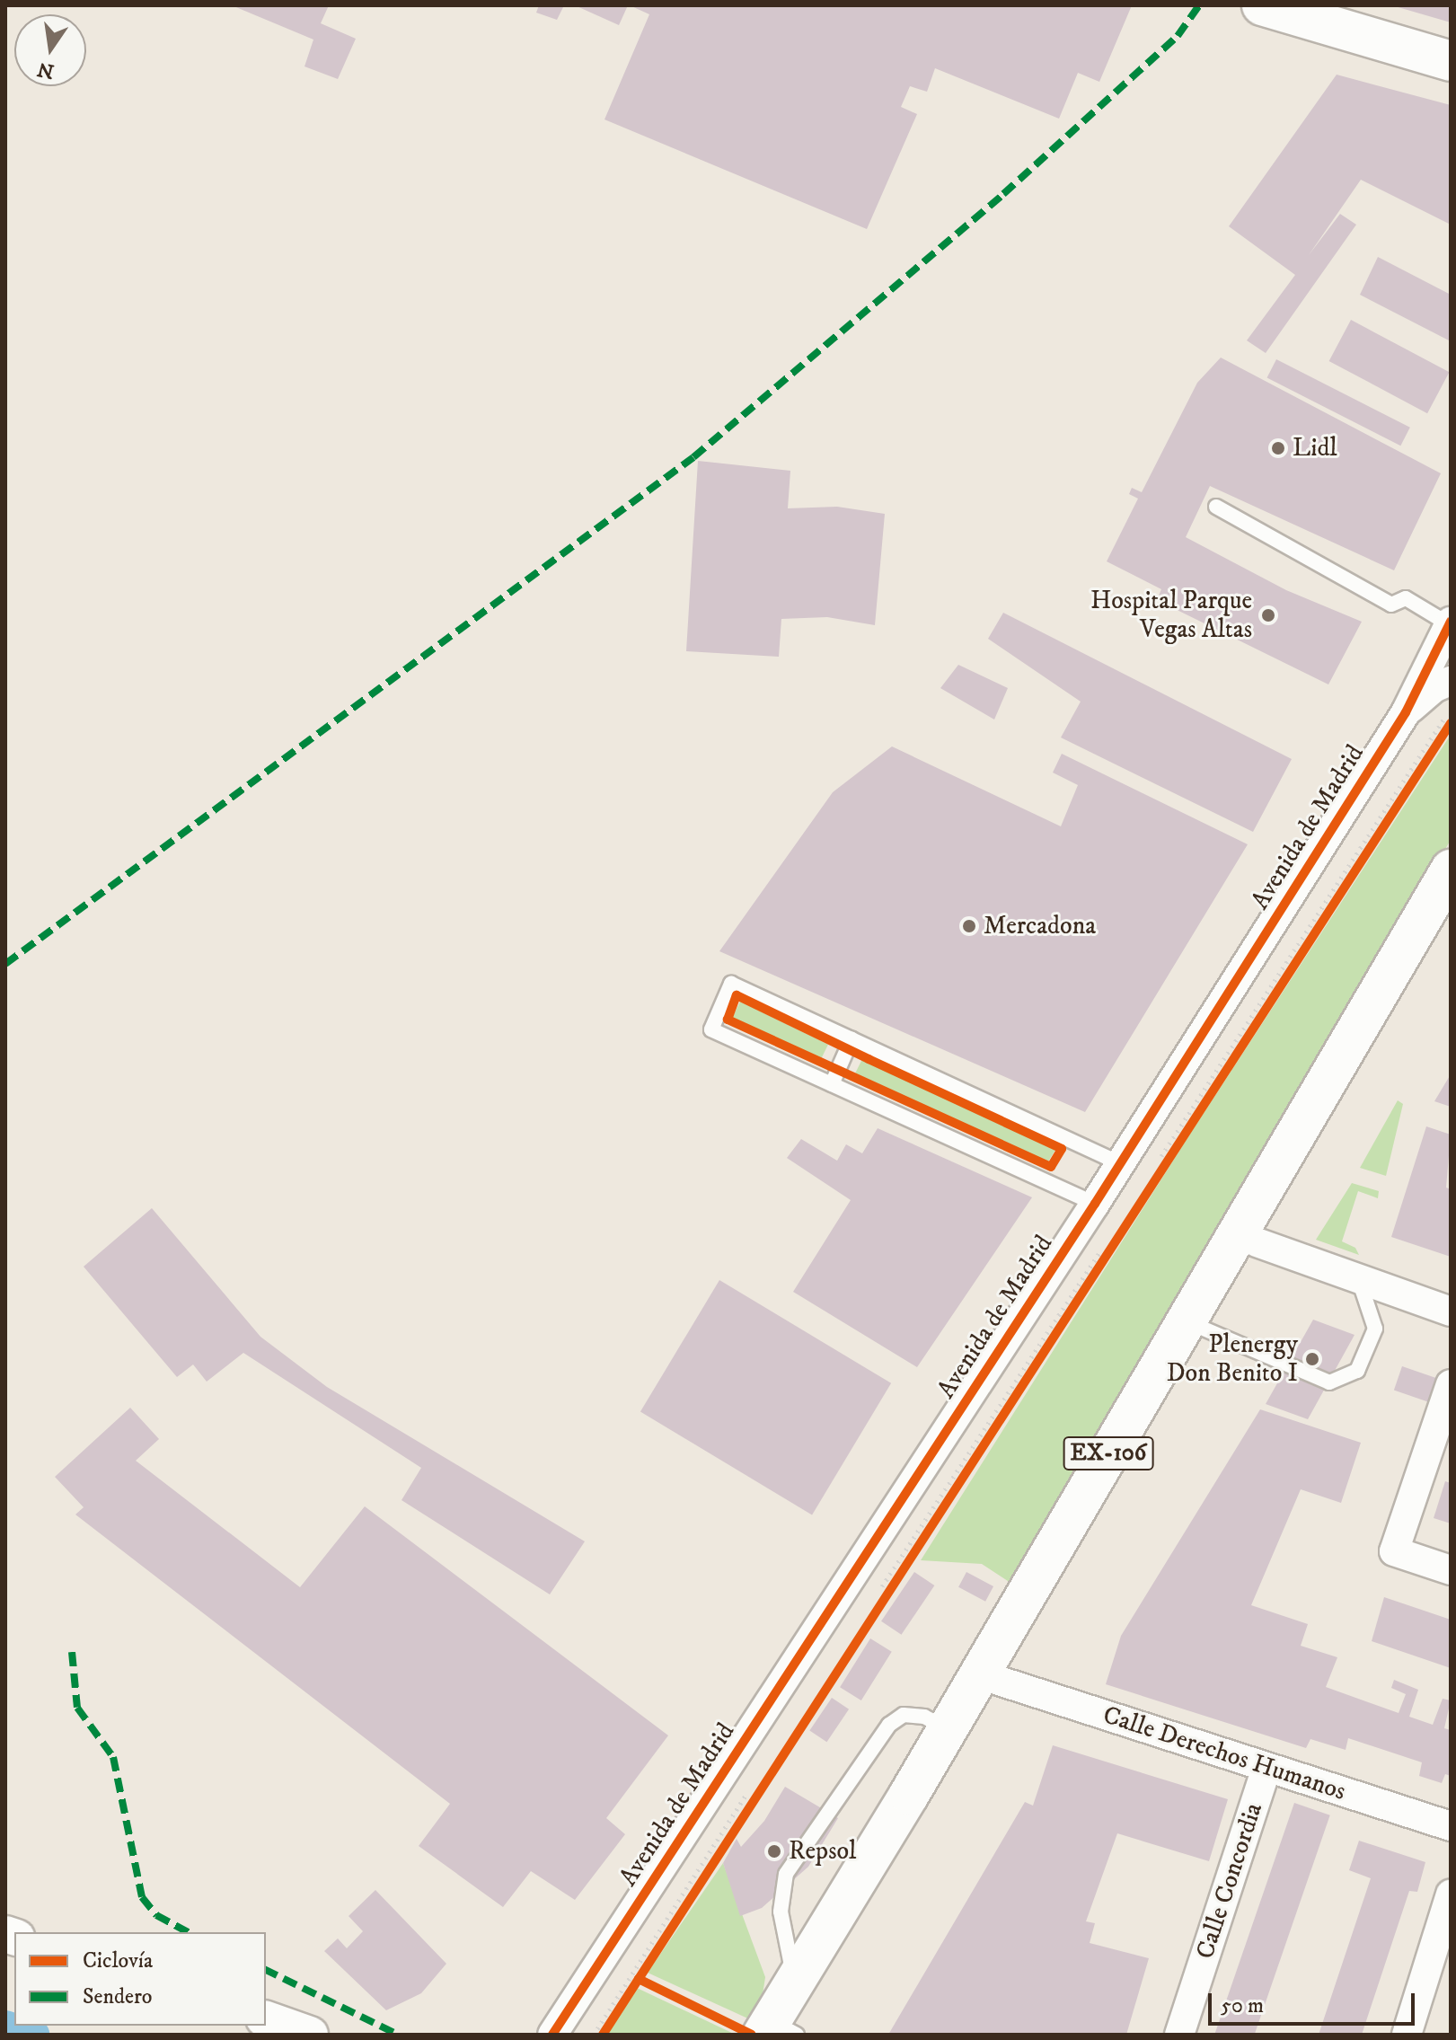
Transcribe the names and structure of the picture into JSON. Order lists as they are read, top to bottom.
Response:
{
  "streets": {
    "main road": ["EX-106"],
    "street": ["Avenida de Madrid", "Calle Derechos Humanos", "Calle Concordia"]
  },
  "crossings": [
    ["EX-106", "Calle Derechos Humanos"],
    ["Calle Derechos Humanos", "Calle Concordia"]
  ],
  "places": [
    "Lidl",
    "Hospital Parque Vegas Altas",
    "Mercadona",
    "Plenergy Don Benito I",
    "Repsol"
  ],
  "legend": ["Ciclovía", "Sendero"],
  "scale_bar": "50 m",
  "north": "bottom"
}
